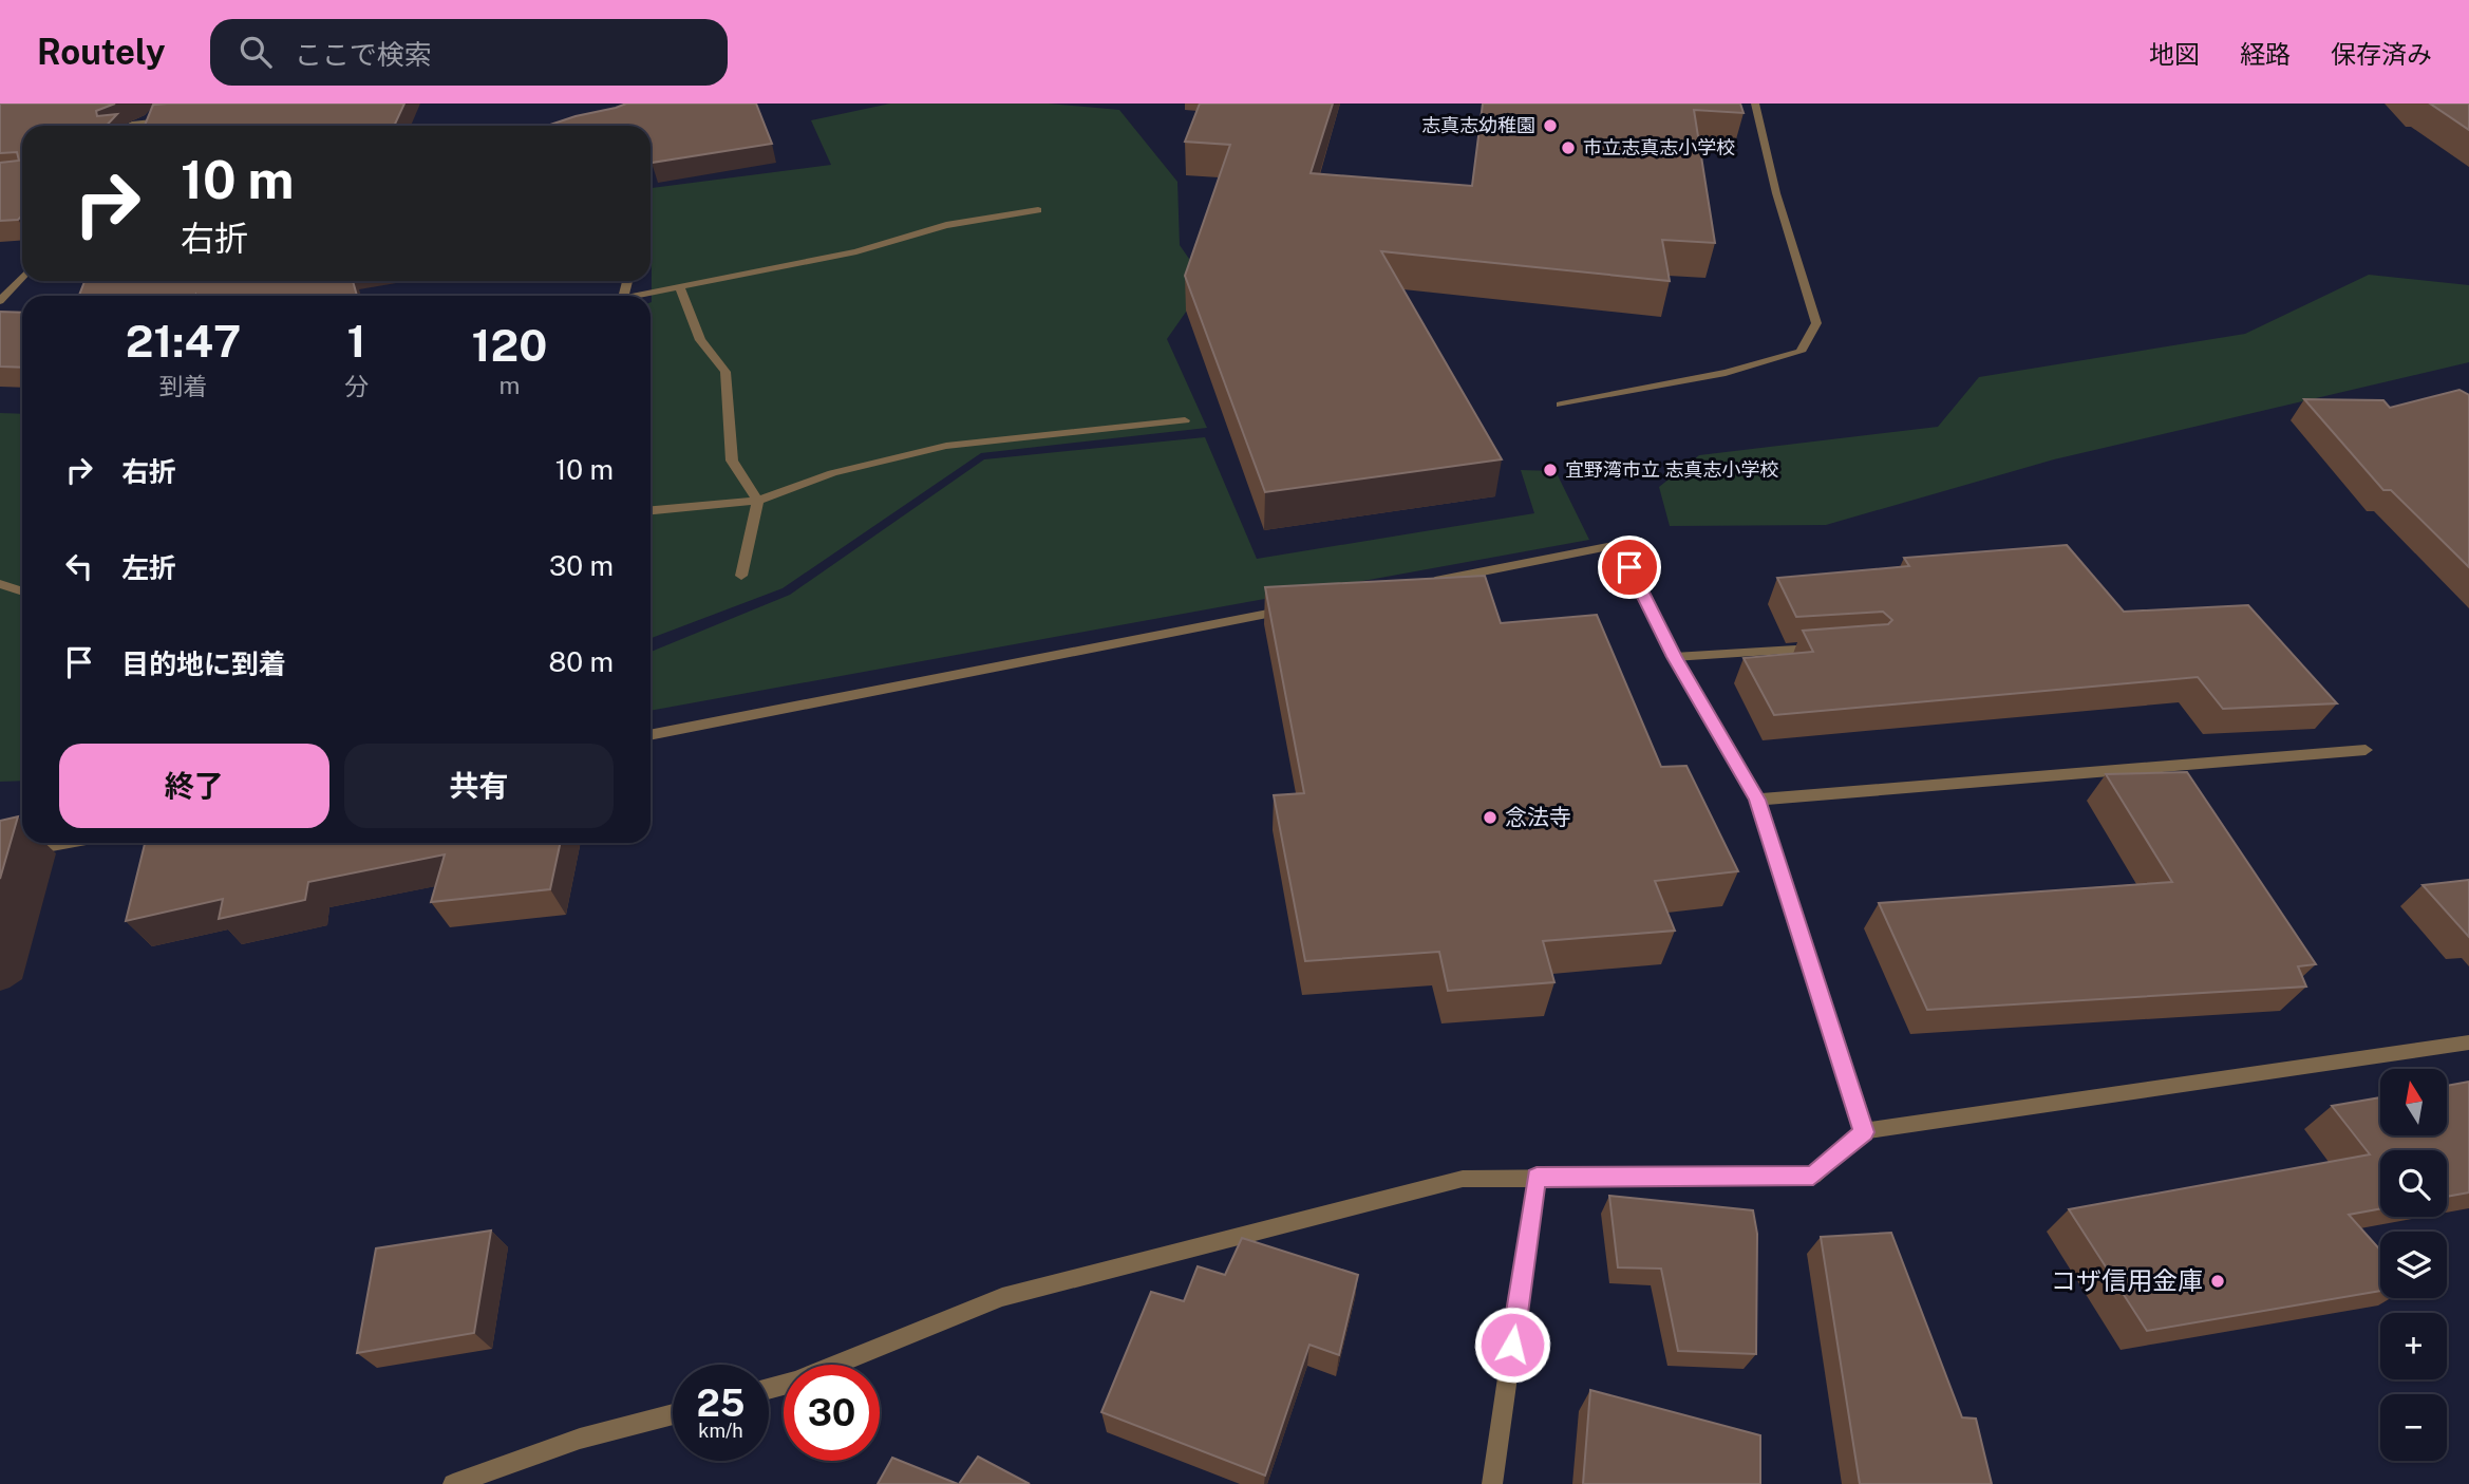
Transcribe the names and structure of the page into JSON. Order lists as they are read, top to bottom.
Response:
{
  "places": [
    "志真志幼稚園",
    "市立志真志小学校",
    "宜野湾市立 志真志小学校",
    "念法寺",
    "コザ信用金庫"
  ],
  "north": "top",
  "page": {
    "header": "Routely",
    "search": "ここで検索",
    "nav": ["地図", "経路", "保存済み"],
    "turn": ["10 m", "右折"],
    "eta": [
      "21:47",
      "到着",
      "1",
      "分",
      "120",
      "m"
    ],
    "list": [
      {
        "name": "右折",
        "value": "10 m"
      },
      {
        "name": "左折",
        "value": "30 m"
      },
      {
        "name": "目的地に到着",
        "value": "80 m"
      }
    ],
    "buttons": ["終了", "共有"],
    "map_buttons": ["+", "−"],
    "speed": "25 km/h",
    "limit": "30"
  }
}
